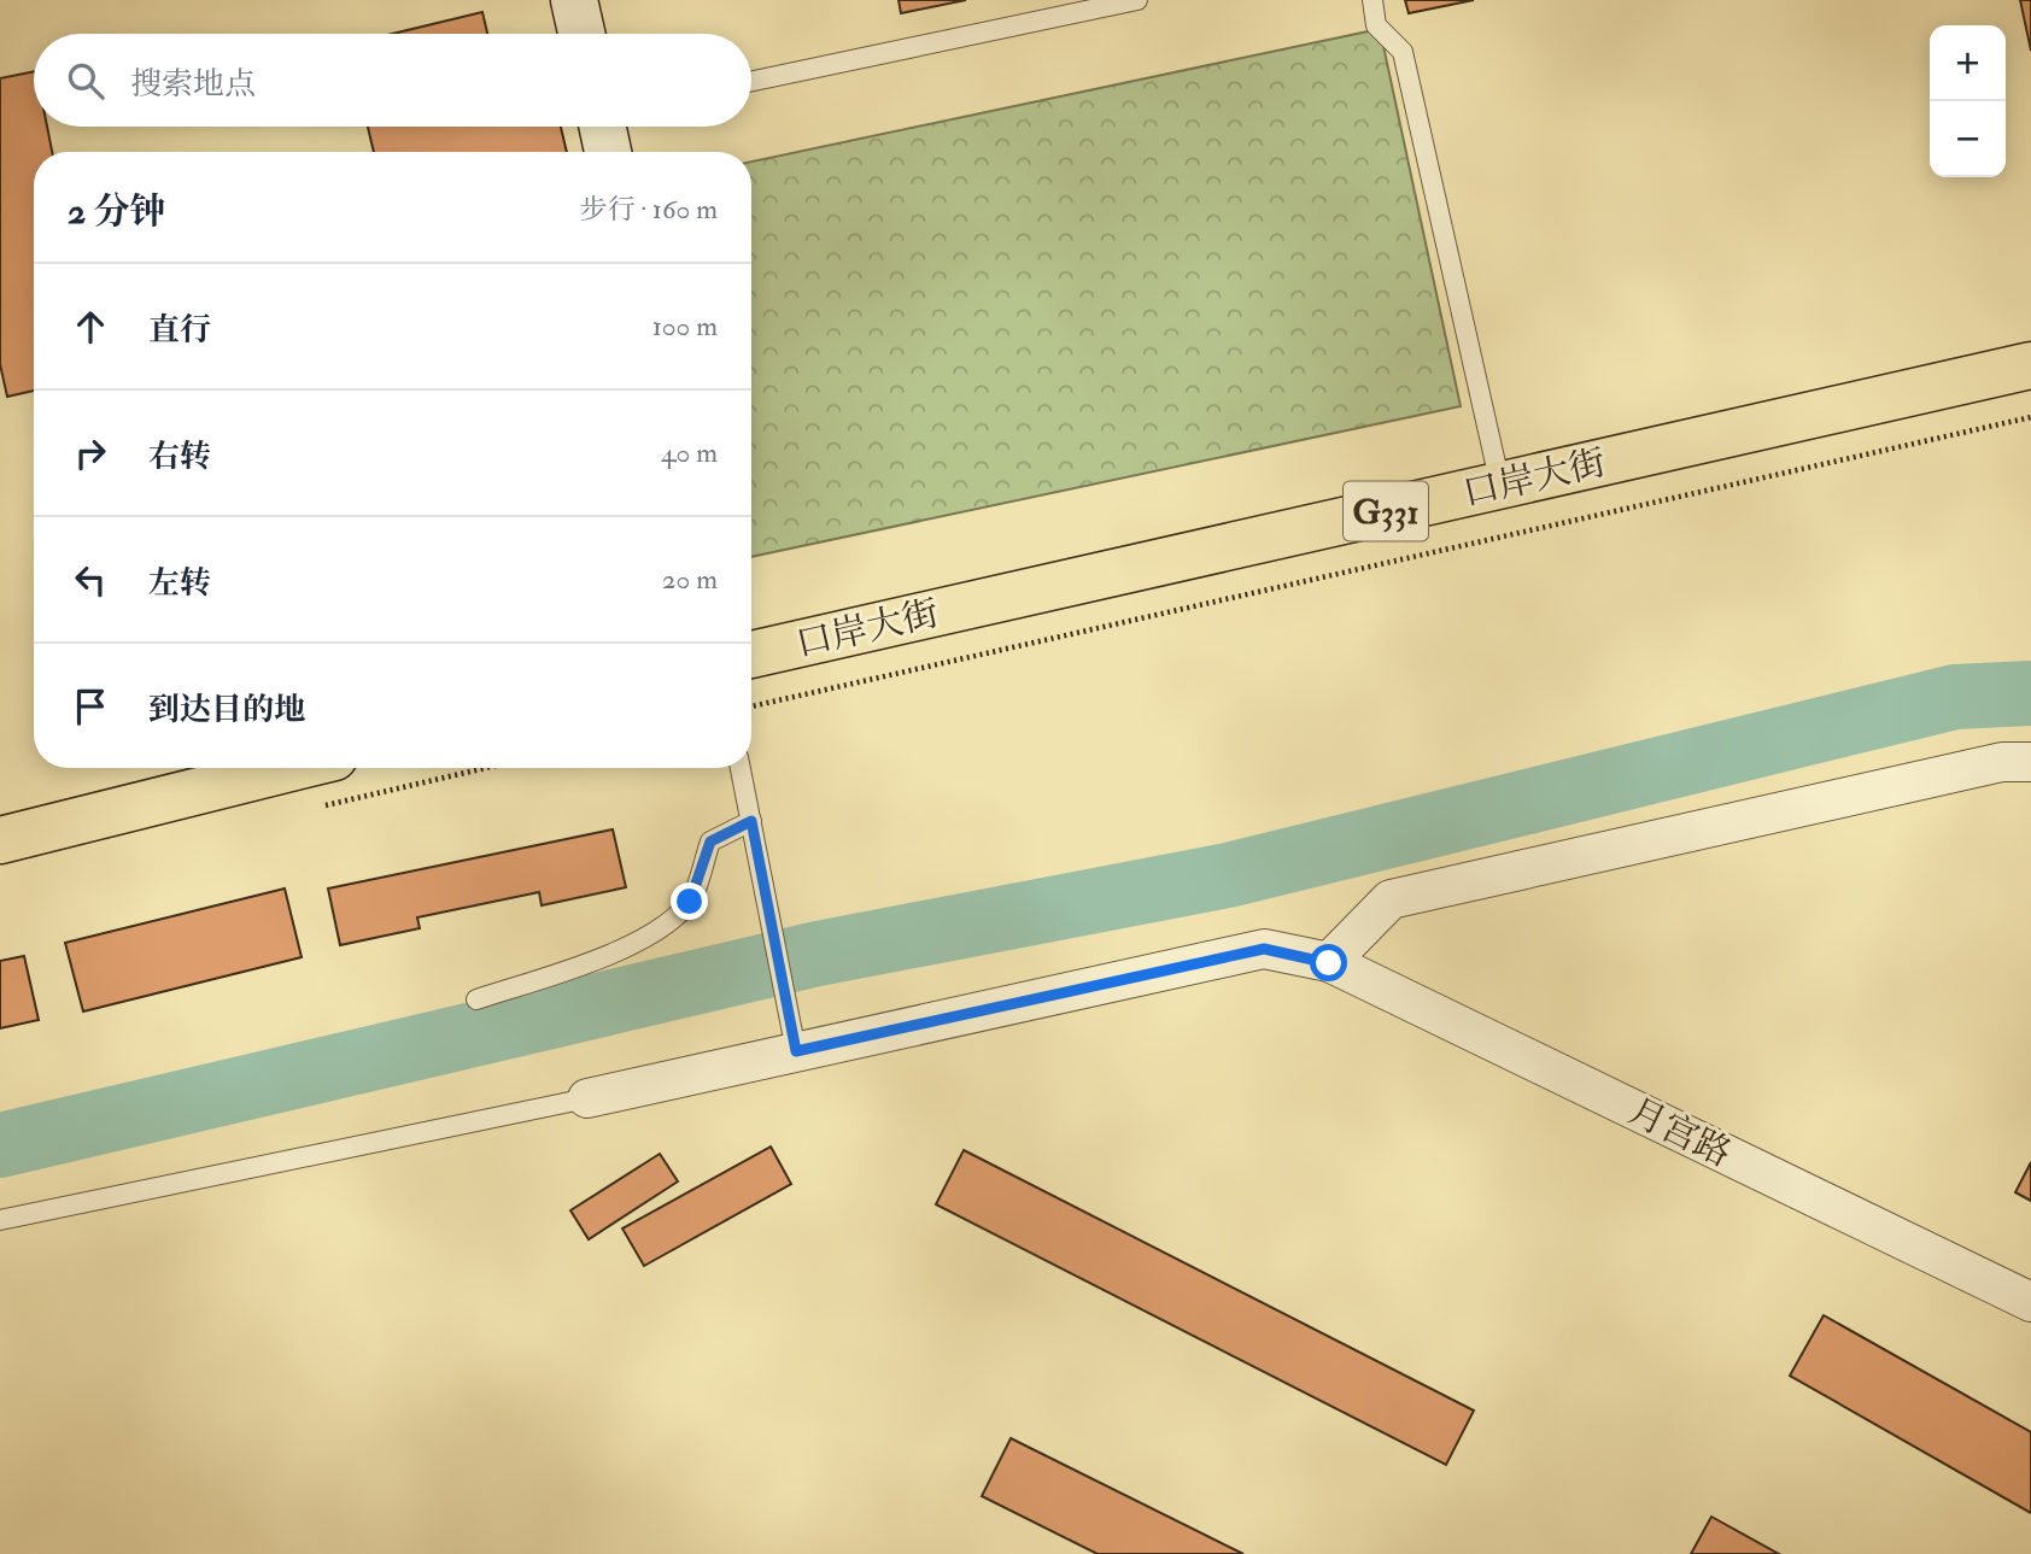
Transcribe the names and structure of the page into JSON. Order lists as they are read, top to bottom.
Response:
{
  "streets": {
    "highway": ["口岸大街", "G331"],
    "street": ["月宫路"]
  },
  "page": {
    "map_buttons": ["+", "−"],
    "search": "搜索地点",
    "heading": ["2 分钟", "步行 · 160 m"],
    "list": [
      ["直行", "100 m"],
      ["右转", "40 m"],
      ["左转", "20 m"],
      "到达目的地"
    ]
  }
}
